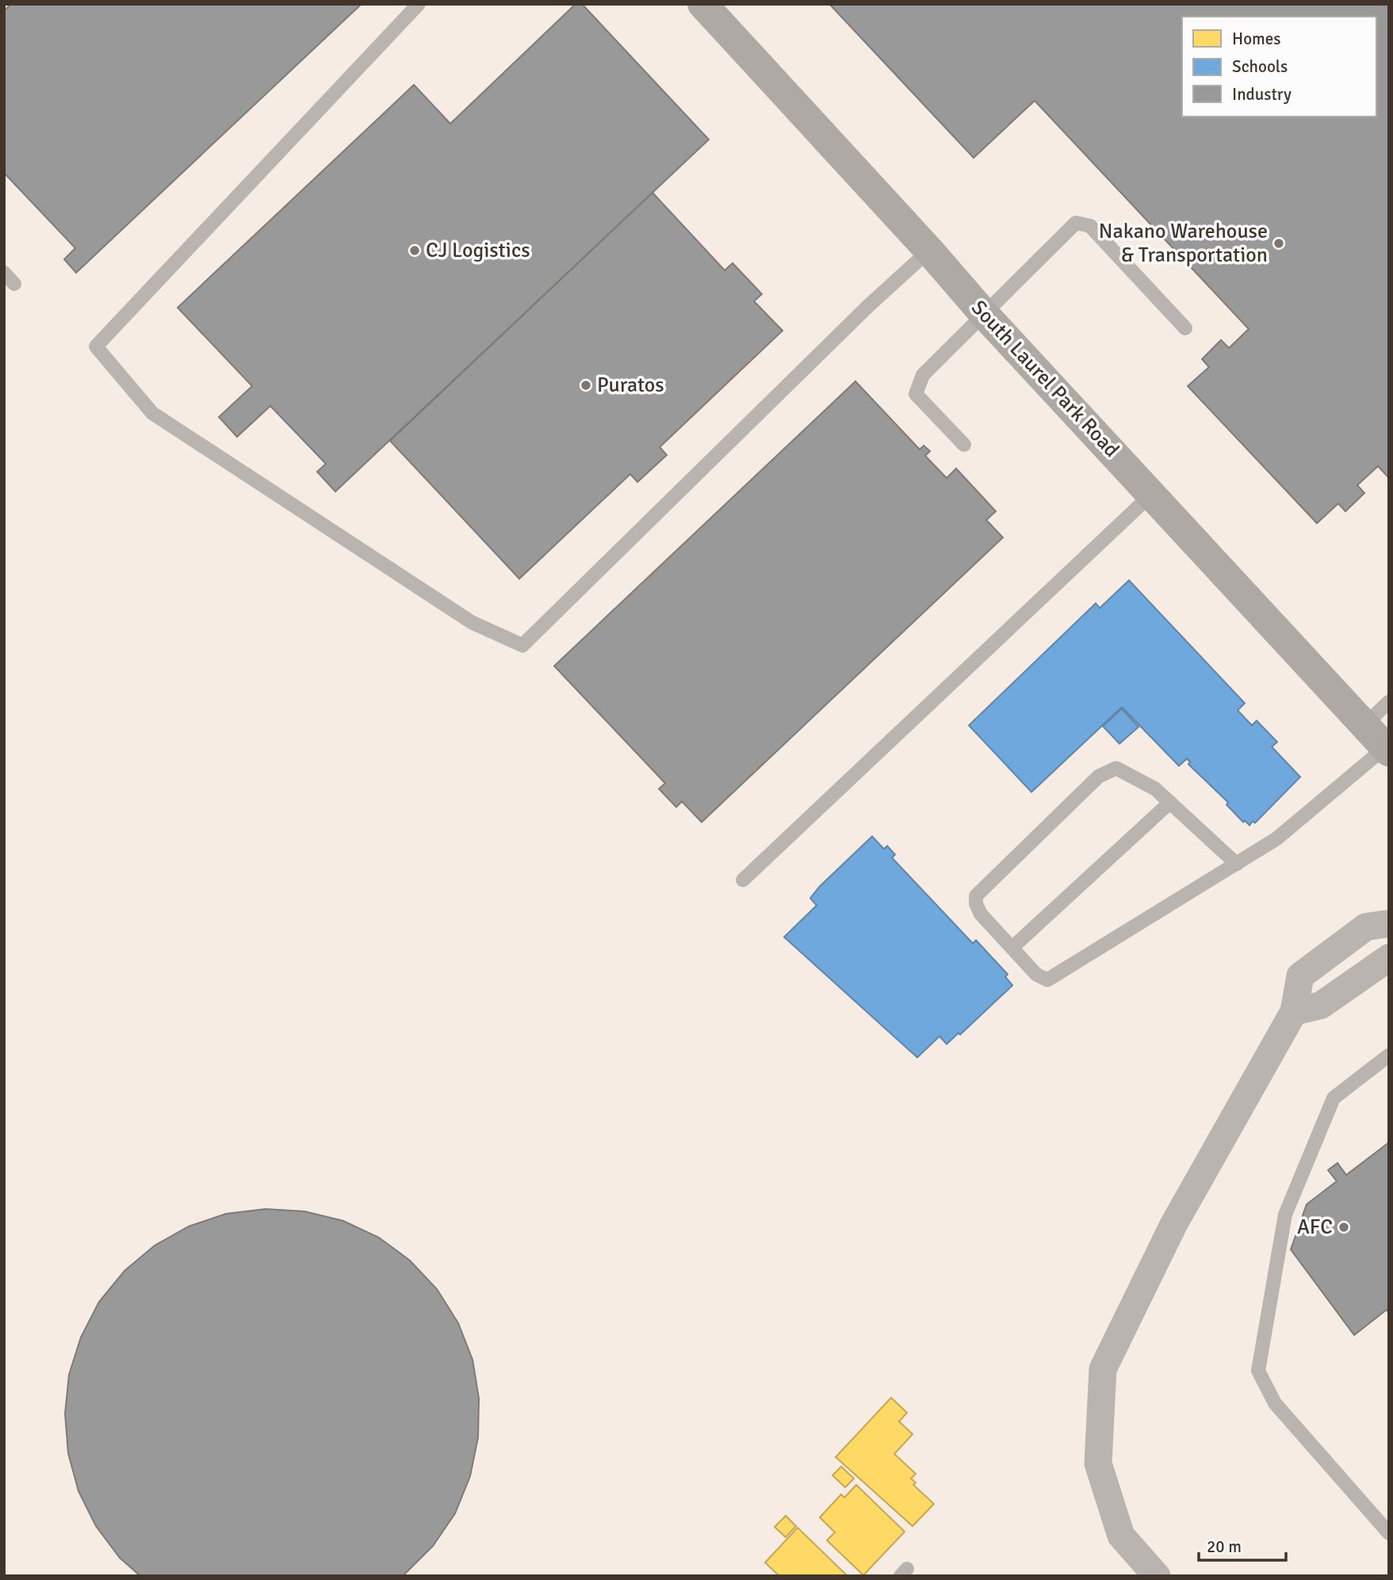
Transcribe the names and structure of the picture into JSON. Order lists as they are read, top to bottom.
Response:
{
  "streets": {
    "street": ["South Laurel Park Road"]
  },
  "places": [
    "Nakano Warehouse & Transportation",
    "CJ Logistics",
    "Puratos",
    "AFC"
  ],
  "legend": ["Homes", "Schools", "Industry"],
  "scale_bar": "20 m"
}
